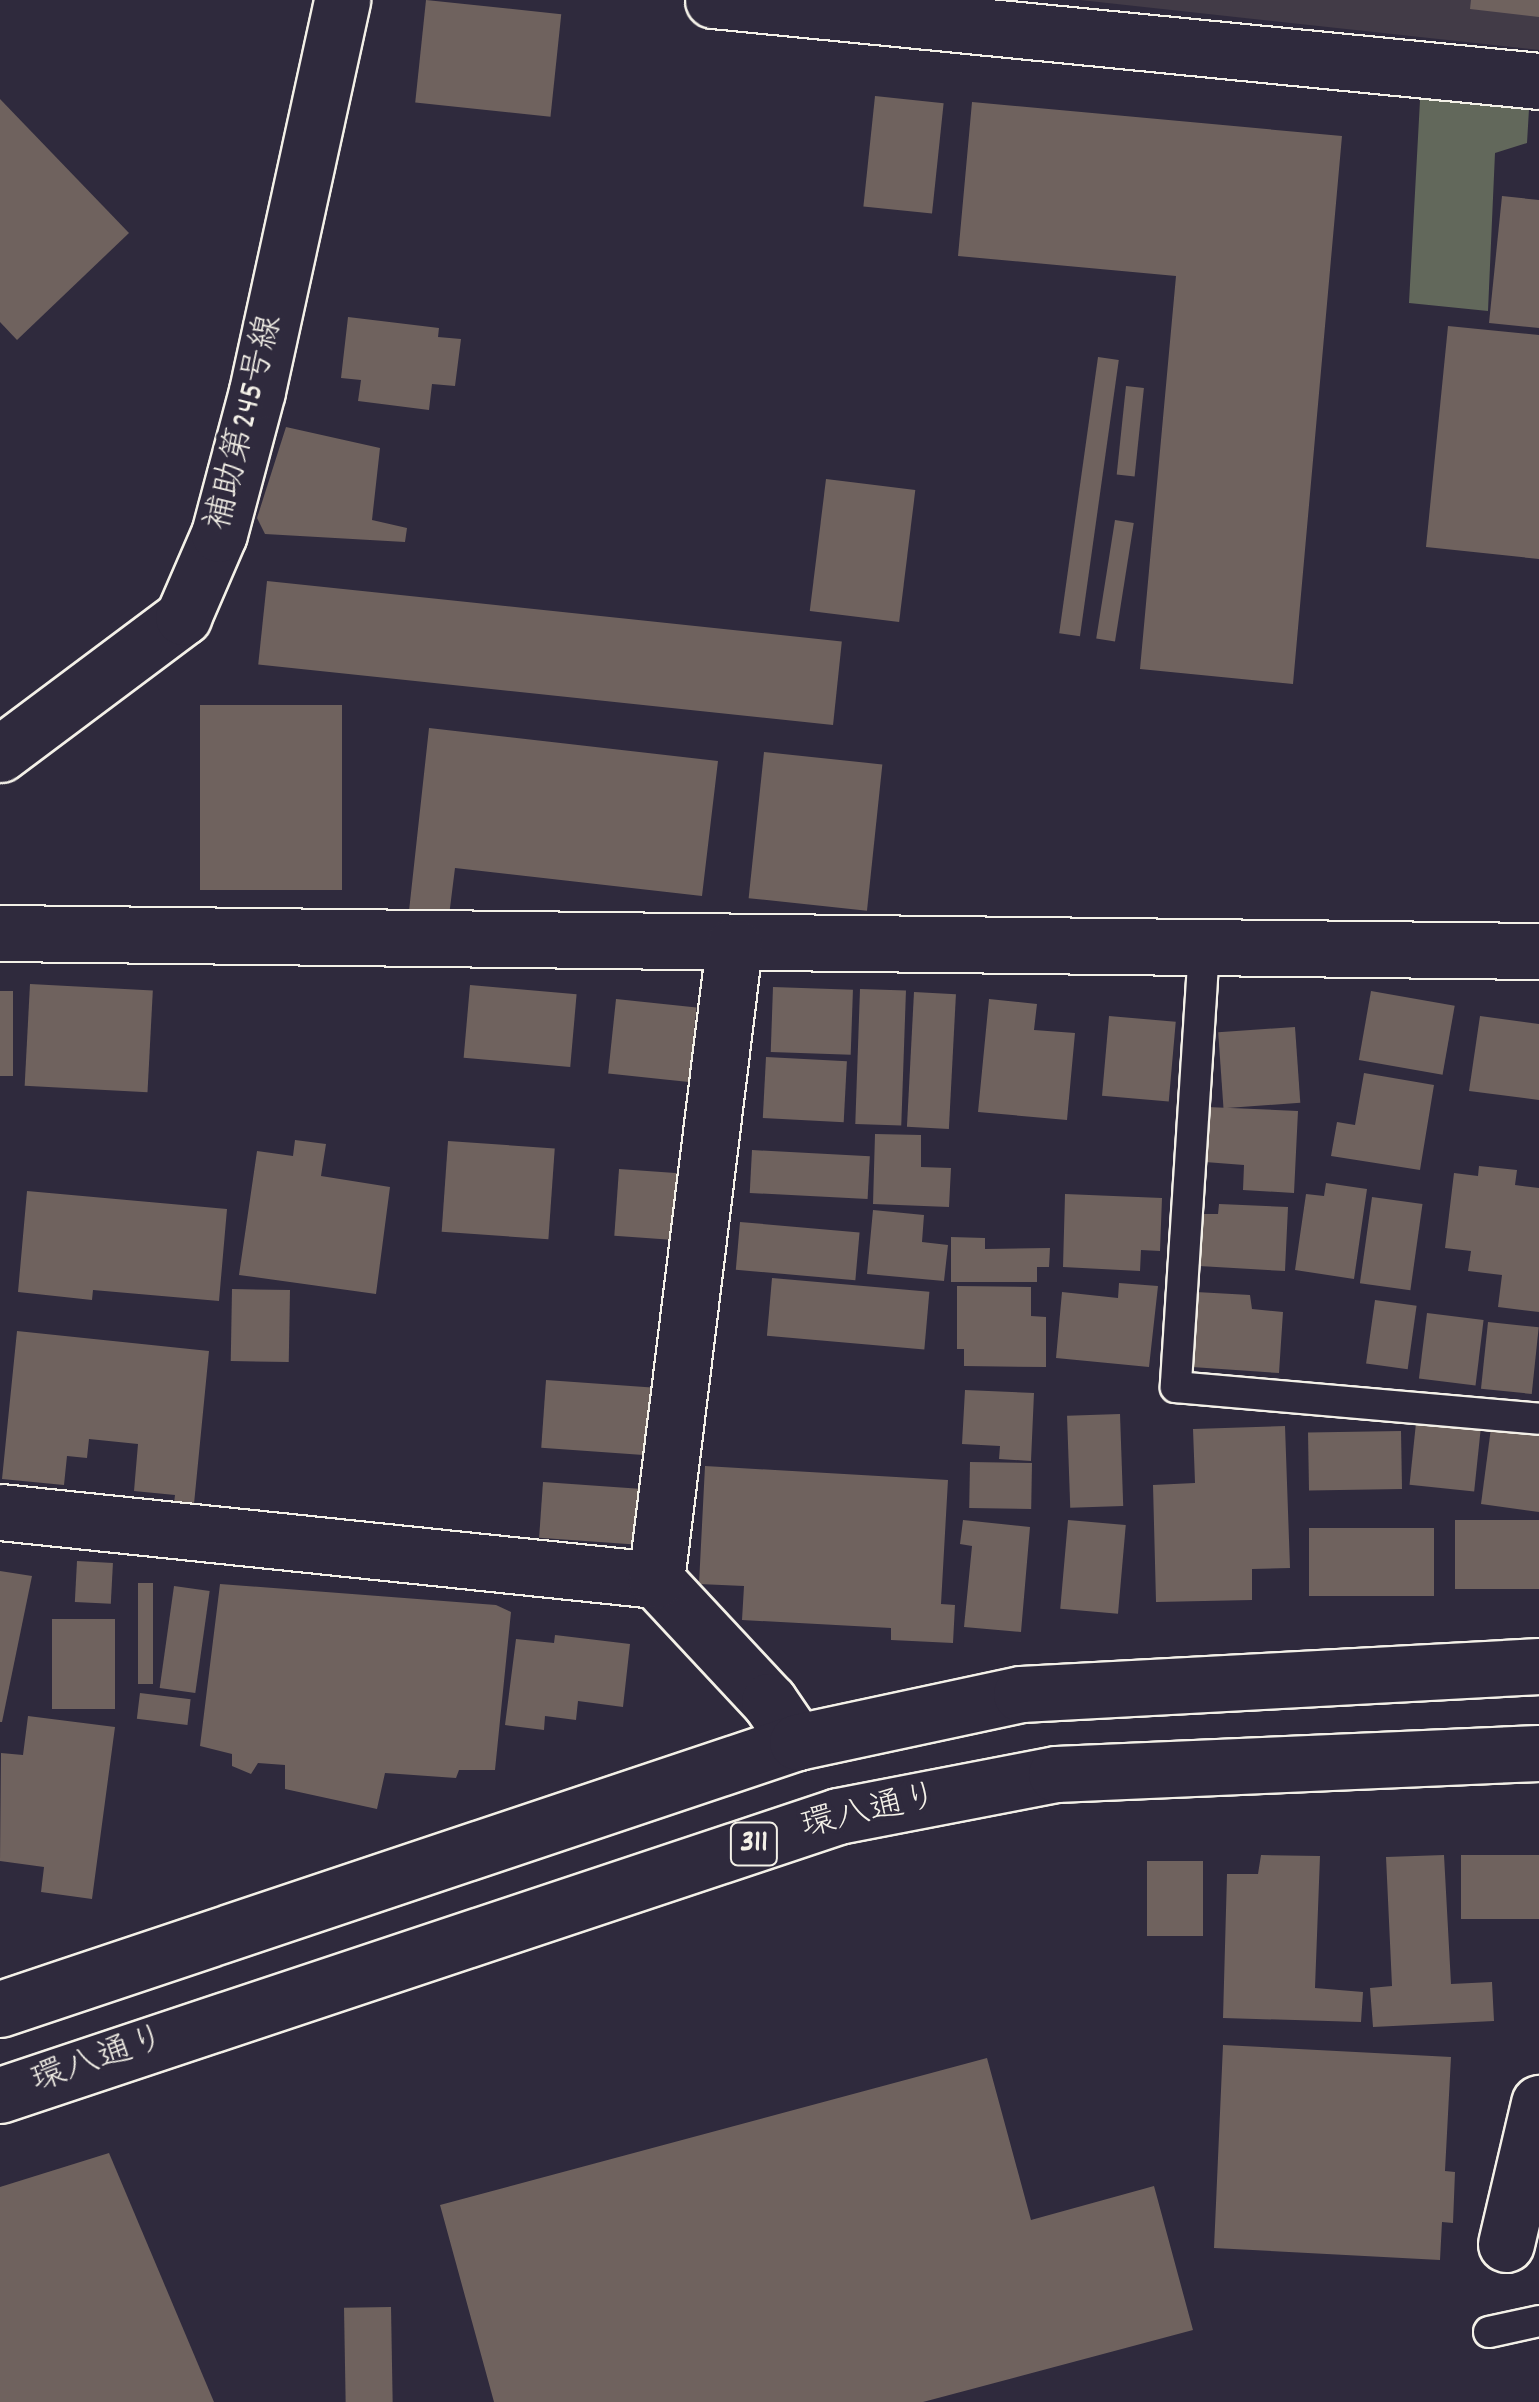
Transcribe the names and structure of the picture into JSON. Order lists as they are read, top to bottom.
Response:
{
  "streets": {
    "street": ["補助第245号線", "環八通り", "311"]
  }
}
